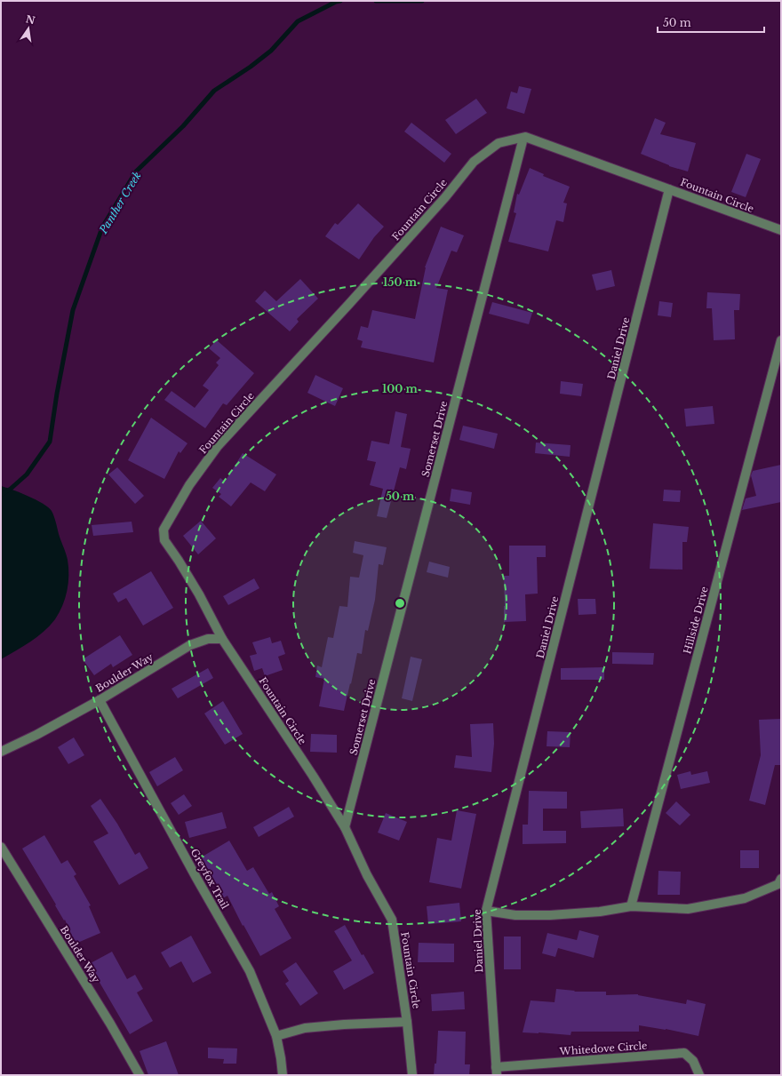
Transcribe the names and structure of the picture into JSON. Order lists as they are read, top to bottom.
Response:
{
  "streets": {
    "street": [
      "Fountain Circle",
      "Daniel Drive",
      "Somerset Drive",
      "Hillside Drive",
      "Boulder Way",
      "Greyfox Trail",
      "Whitedove Circle"
    ]
  },
  "crossings": [
    ["Fountain Circle", "Daniel Drive"],
    ["Fountain Circle", "Somerset Drive"],
    ["Fountain Circle", "Boulder Way"],
    ["Daniel Drive", "Whitedove Circle"],
    ["Boulder Way", "Greyfox Trail"]
  ],
  "water": ["Panther Creek"],
  "scale_bar": "50 m",
  "north": "top",
  "rings": ["150 m", "100 m", "50 m"]
}
